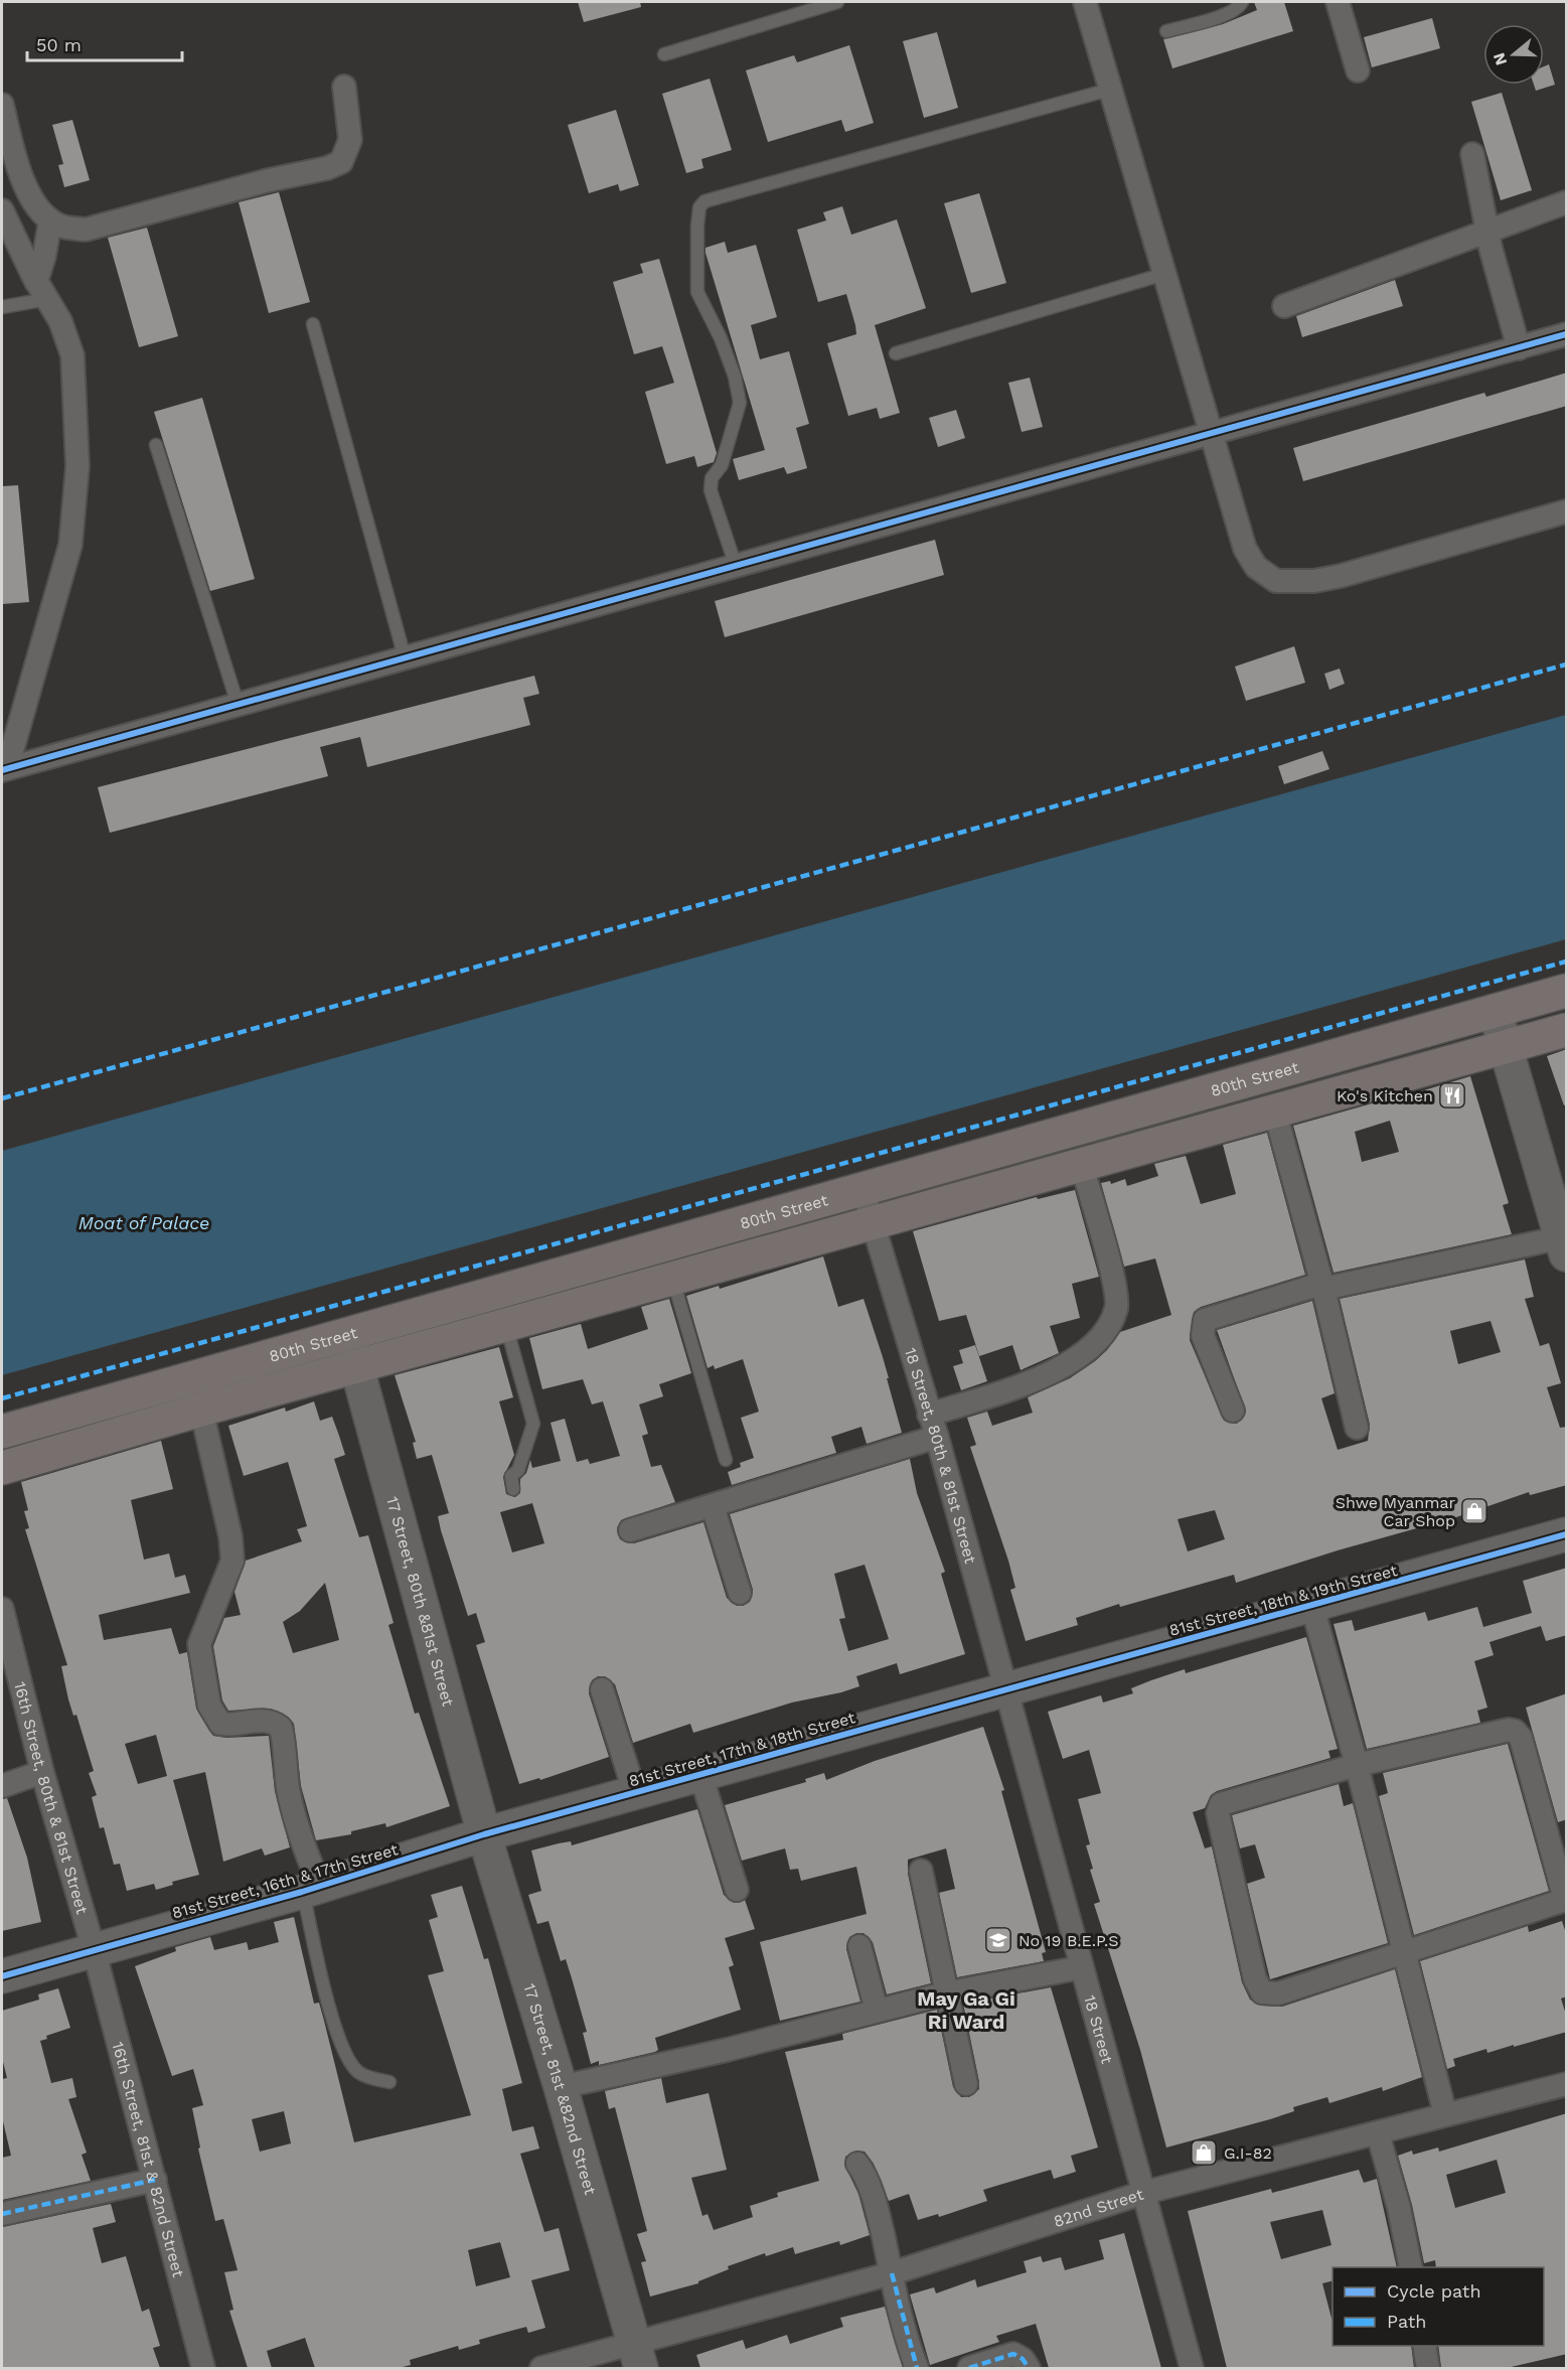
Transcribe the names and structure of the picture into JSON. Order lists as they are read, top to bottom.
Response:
{
  "streets": {
    "main road": ["80th Street"],
    "street": [
      "18 Street, 80th & 81st Street",
      "81st Street, 18th & 19th Street",
      "17 Street, 80th &81st Street",
      "81st Street, 17th & 18th Street",
      "16th Street, 80th & 81st Street",
      "81st Street, 16th & 17th Street",
      "18 Street",
      "17 Street, 81st &82nd Street",
      "16th Street, 81st & 82nd Street",
      "82nd Street"
    ]
  },
  "crossings": [
    ["80th Street", "18 Street, 80th & 81st Street"],
    ["80th Street", "17 Street, 80th &81st Street"],
    ["18 Street, 80th & 81st Street", "81st Street, 18th & 19th Street"],
    ["18 Street, 80th & 81st Street", "81st Street, 17th & 18th Street"],
    ["18 Street, 80th & 81st Street", "18 Street"],
    ["81st Street, 18th & 19th Street", "81st Street, 17th & 18th Street"],
    ["81st Street, 18th & 19th Street", "18 Street"],
    ["17 Street, 80th &81st Street", "81st Street, 17th & 18th Street"],
    ["17 Street, 80th &81st Street", "81st Street, 16th & 17th Street"],
    ["17 Street, 80th &81st Street", "17 Street, 81st &82nd Street"],
    ["81st Street, 17th & 18th Street", "81st Street, 16th & 17th Street"],
    ["81st Street, 17th & 18th Street", "18 Street"],
    ["81st Street, 17th & 18th Street", "17 Street, 81st &82nd Street"],
    ["16th Street, 80th & 81st Street", "81st Street, 16th & 17th Street"],
    ["16th Street, 80th & 81st Street", "16th Street, 81st & 82nd Street"],
    ["81st Street, 16th & 17th Street", "17 Street, 81st &82nd Street"],
    ["81st Street, 16th & 17th Street", "16th Street, 81st & 82nd Street"],
    ["18 Street", "82nd Street"],
    ["17 Street, 81st &82nd Street", "82nd Street"]
  ],
  "districts": ["May Ga Gi Ri Ward"],
  "water": ["Moat of Palace"],
  "places": {
    "restaurant": ["Ko's Kitchen"],
    "shop": ["Shwe Myanmar Car Shop", "G.I-82"],
    "school or university": ["No 19 B.E.P.S"]
  },
  "legend": ["Cycle path", "Path"],
  "scale_bar": "50 m",
  "north": "left"
}
